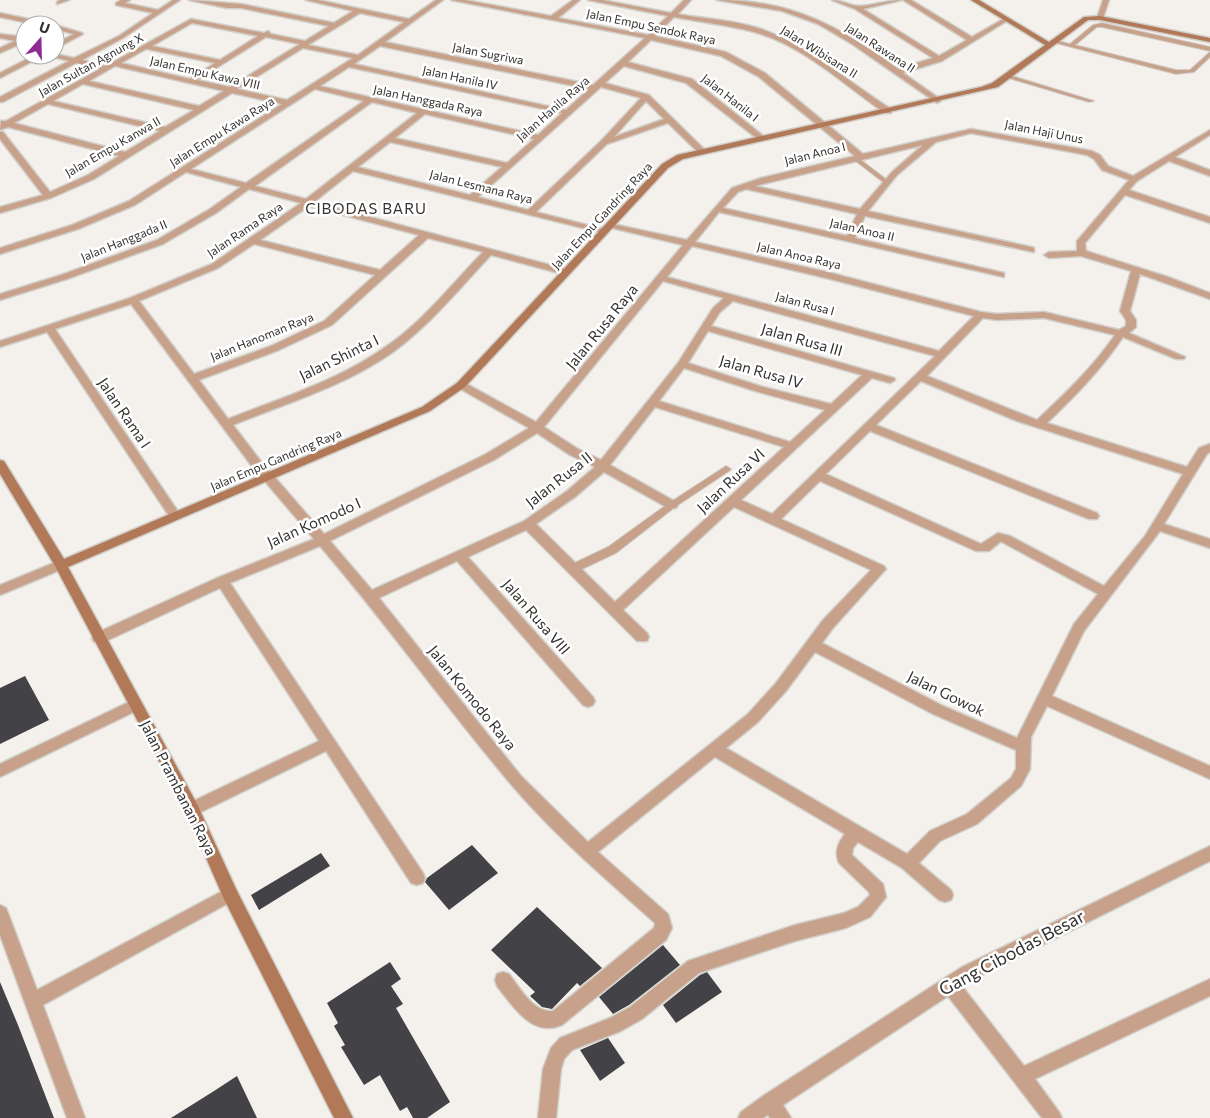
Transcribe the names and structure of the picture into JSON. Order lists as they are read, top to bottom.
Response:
{
  "streets": {
    "street": [
      "Jalan Empu Sendok Raya",
      "Jalan Rawana II",
      "Jalan Wibisana II",
      "Jalan Sugriwa",
      "Jalan Sultan Agnung X",
      "Jalan Empu Kawa VIII",
      "Jalan Hanila IV",
      "Jalan Hanila I",
      "Jalan Hanggada Raya",
      "Jalan Hanila Raya",
      "Jalan Empu Kawa Raya",
      "Jalan Haji Unus",
      "Jalan Empu Kanwa II",
      "Jalan Anoa I",
      "Jalan Lesmana Raya",
      "Jalan Empu Gandring Raya",
      "Jalan Rama Raya",
      "Jalan Anoa II",
      "Jalan Hanggada II",
      "Jalan Anoa Raya",
      "Jalan Rusa I",
      "Jalan Rusa Raya",
      "Jalan Hanoman Raya",
      "Jalan Rusa III",
      "Jalan Shinta I",
      "Jalan Rusa IV",
      "Jalan Rama I",
      "Jalan Rusa II",
      "Jalan Rusa VI",
      "Jalan Komodo I",
      "Jalan Rusa VIII",
      "Jalan Gowok",
      "Jalan Komodo Raya",
      "Jalan Prambanan Raya",
      "Gang Cibodas Besar"
    ]
  },
  "crossings": [
    ["Jalan Empu Sendok Raya", "Jalan Hanila Raya"],
    ["Jalan Empu Sendok Raya", "Jalan Anoa I"],
    ["Jalan Empu Sendok Raya", "Jalan Empu Gandring Raya"],
    ["Jalan Rawana II", "Jalan Empu Gandring Raya"],
    ["Jalan Wibisana II", "Jalan Hanila Raya"],
    ["Jalan Wibisana II", "Jalan Empu Gandring Raya"],
    ["Jalan Sugriwa", "Jalan Hanila Raya"],
    ["Jalan Sugriwa", "Jalan Empu Kawa Raya"],
    ["Jalan Sultan Agnung X", "Jalan Empu Kawa VIII"],
    ["Jalan Empu Kawa VIII", "Jalan Empu Kawa Raya"],
    ["Jalan Empu Kawa VIII", "Jalan Empu Kanwa II"],
    ["Jalan Hanila IV", "Jalan Hanila Raya"],
    ["Jalan Hanila IV", "Jalan Empu Kawa Raya"],
    ["Jalan Hanila I", "Jalan Hanila Raya"],
    ["Jalan Hanila I", "Jalan Empu Gandring Raya"],
    ["Jalan Hanggada Raya", "Jalan Hanila Raya"],
    ["Jalan Hanggada Raya", "Jalan Empu Kawa Raya"],
    ["Jalan Hanggada Raya", "Jalan Rama Raya"],
    ["Jalan Hanggada Raya", "Jalan Hanggada II"],
    ["Jalan Hanila Raya", "Jalan Lesmana Raya"],
    ["Jalan Haji Unus", "Jalan Anoa I"],
    ["Jalan Anoa I", "Jalan Anoa II"],
    ["Jalan Anoa I", "Jalan Anoa Raya"],
    ["Jalan Anoa I", "Jalan Rusa Raya"],
    ["Jalan Lesmana Raya", "Jalan Empu Gandring Raya"],
    ["Jalan Lesmana Raya", "Jalan Rama Raya"],
    ["Jalan Lesmana Raya", "Jalan Anoa Raya"],
    ["Jalan Empu Gandring Raya", "Jalan Anoa Raya"],
    ["Jalan Empu Gandring Raya", "Jalan Rama I"],
    ["Jalan Empu Gandring Raya", "Jalan Komodo Raya"],
    ["Jalan Empu Gandring Raya", "Jalan Prambanan Raya"],
    ["Jalan Rama Raya", "Jalan Rama I"],
    ["Jalan Rama Raya", "Jalan Komodo Raya"],
    ["Jalan Anoa Raya", "Jalan Rusa Raya"],
    ["Jalan Rusa I", "Jalan Rusa Raya"],
    ["Jalan Rusa I", "Jalan Rusa II"],
    ["Jalan Rusa Raya", "Jalan Komodo I"],
    ["Jalan Hanoman Raya", "Jalan Komodo Raya"],
    ["Jalan Rusa III", "Jalan Rusa II"],
    ["Jalan Rusa III", "Jalan Rusa VI"],
    ["Jalan Shinta I", "Jalan Komodo Raya"],
    ["Jalan Rusa IV", "Jalan Rusa II"],
    ["Jalan Rusa IV", "Jalan Rusa VI"],
    ["Jalan Rusa II", "Jalan Rusa VIII"],
    ["Jalan Rusa II", "Jalan Komodo Raya"],
    ["Jalan Komodo I", "Jalan Komodo Raya"],
    ["Jalan Komodo I", "Jalan Prambanan Raya"]
  ],
  "districts": ["CIBODAS BARU"],
  "north": "top"
}
